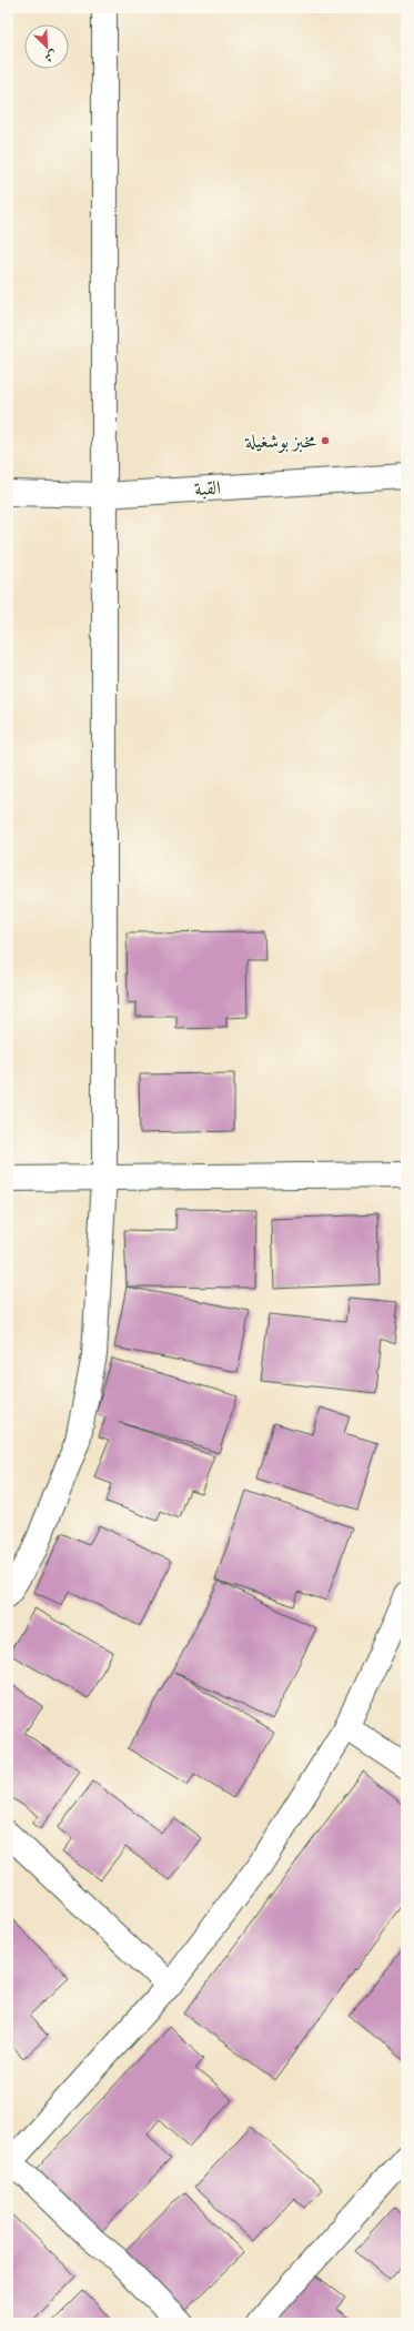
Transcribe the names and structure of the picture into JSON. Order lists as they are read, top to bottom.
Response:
{
  "streets": {
    "street": ["القبة"]
  },
  "places": ["مخبز بوشغيلة"],
  "north": "bottom right"
}
